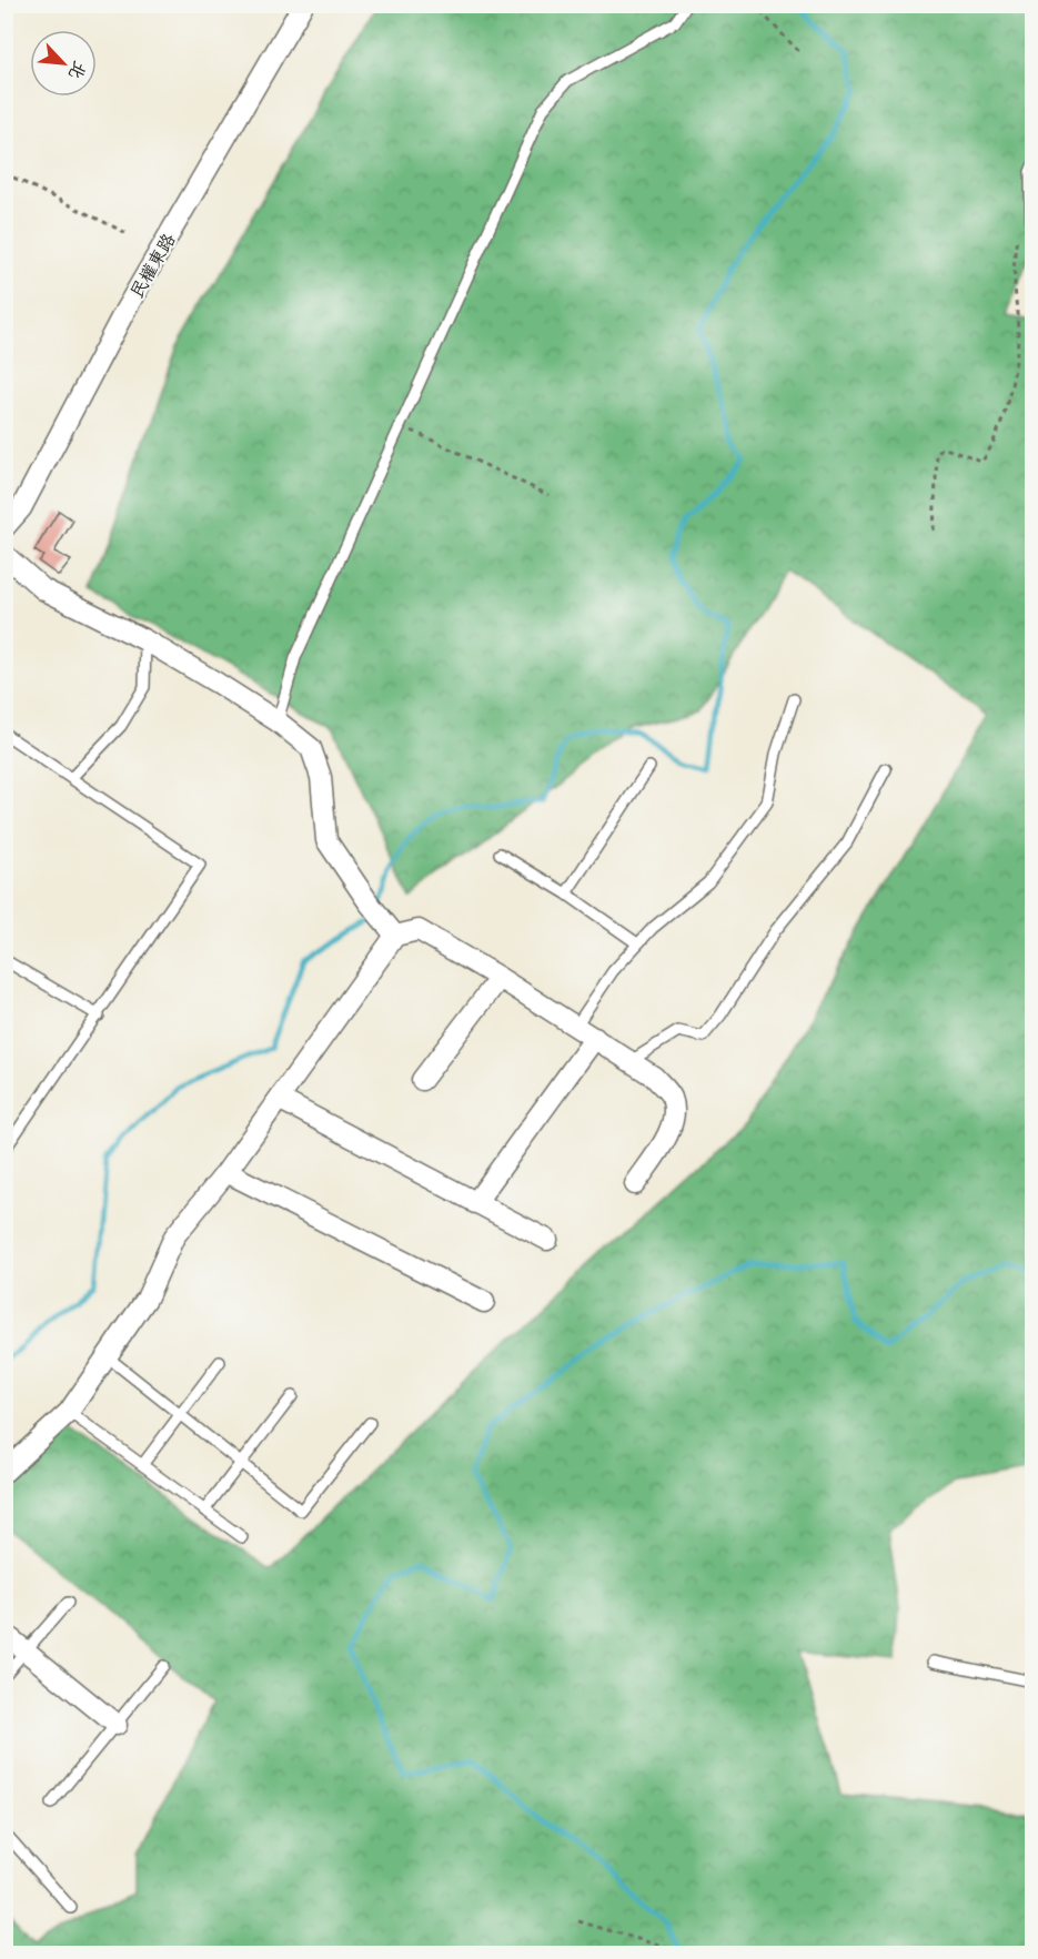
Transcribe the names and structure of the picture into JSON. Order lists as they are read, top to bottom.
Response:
{
  "streets": {
    "street": ["民權東路"]
  },
  "north": "bottom right"
}
